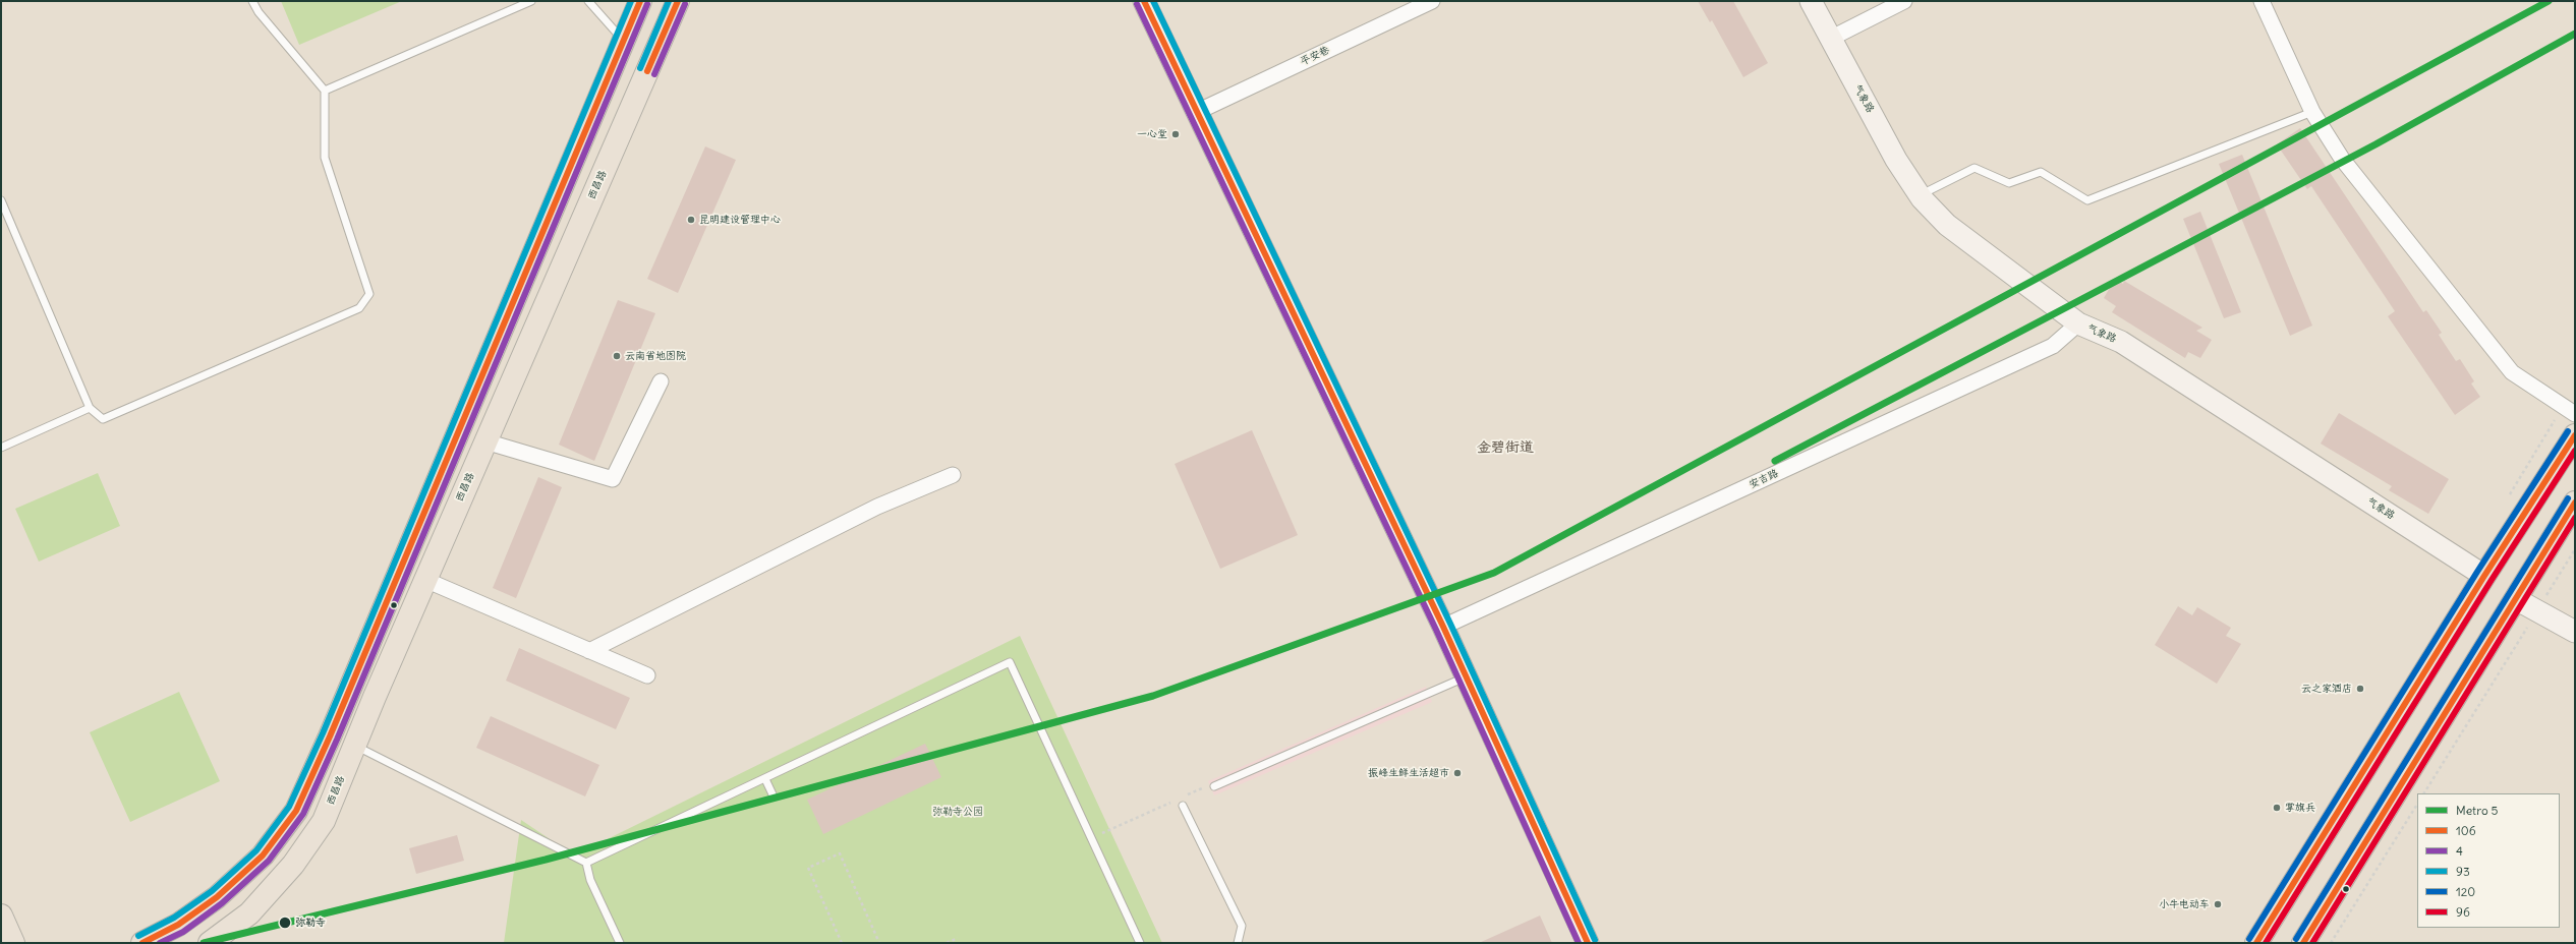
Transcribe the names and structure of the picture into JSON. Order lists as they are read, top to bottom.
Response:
{
  "streets": {
    "main road": ["西昌路"],
    "street": ["平安巷", "气象路", "安吉路"]
  },
  "crossings": [
    ["气象路", "安吉路"]
  ],
  "districts": ["金碧街道"],
  "parks": ["弥勒寺公园"],
  "places": [
    "一心堂",
    "昆明建设管理中心",
    "云南省地图院",
    "云之家酒店",
    "振峰生鲜生活超市",
    "掌旗兵",
    "小牛电动车",
    "弥勒寺"
  ],
  "lines": [
    "metro line 5",
    "transit line 106",
    "transit line 93",
    "transit line 4",
    "transit line 120",
    "transit line 96"
  ],
  "legend": [
    "Metro 5",
    "106",
    "4",
    "93",
    "120",
    "96"
  ]
}
